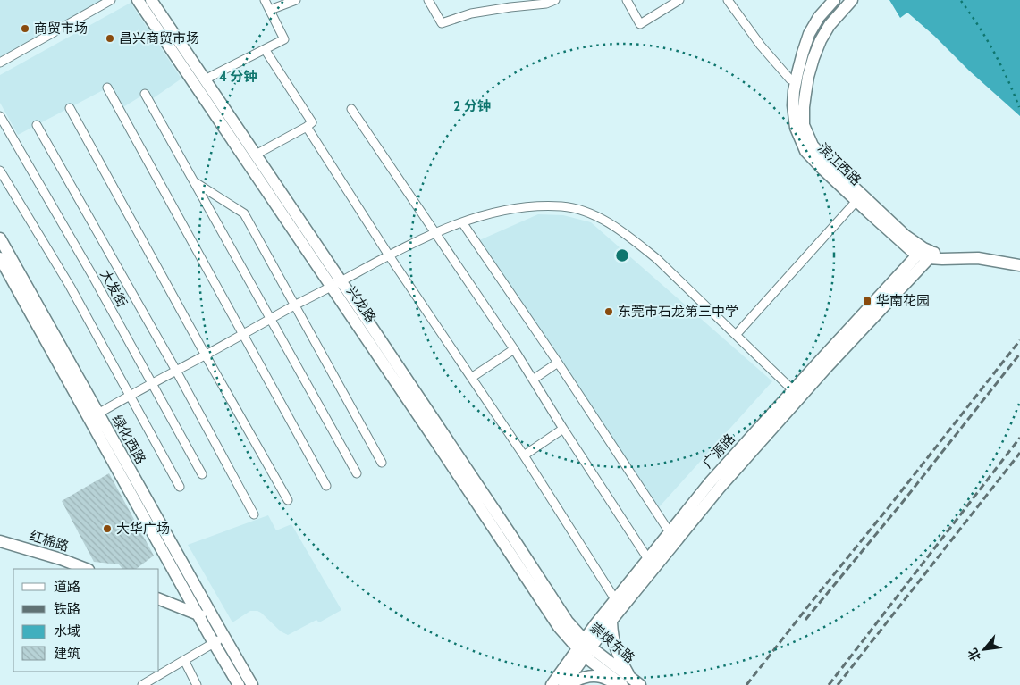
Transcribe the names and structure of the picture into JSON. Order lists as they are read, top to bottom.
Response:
{
  "streets": {
    "main road": [
      "滨江西路",
      "兴龙路",
      "绿化西路",
      "广源路",
      "红棉路",
      "崇焕东路"
    ],
    "street": ["大发街"]
  },
  "crossings": [
    ["滨江西路", "广源路"],
    ["兴龙路", "崇焕东路"],
    ["广源路", "崇焕东路"]
  ],
  "places": {
    "other": [
      "商贸市场",
      "昌兴商贸市场",
      "东莞市石龙第三中学",
      "大华广场"
    ],
    "transit": ["华南花园"]
  },
  "legend": [
    "道路",
    "铁路",
    "水域",
    "建筑"
  ],
  "north": "bottom left",
  "rings": ["4 分钟", "2 分钟"]
}
